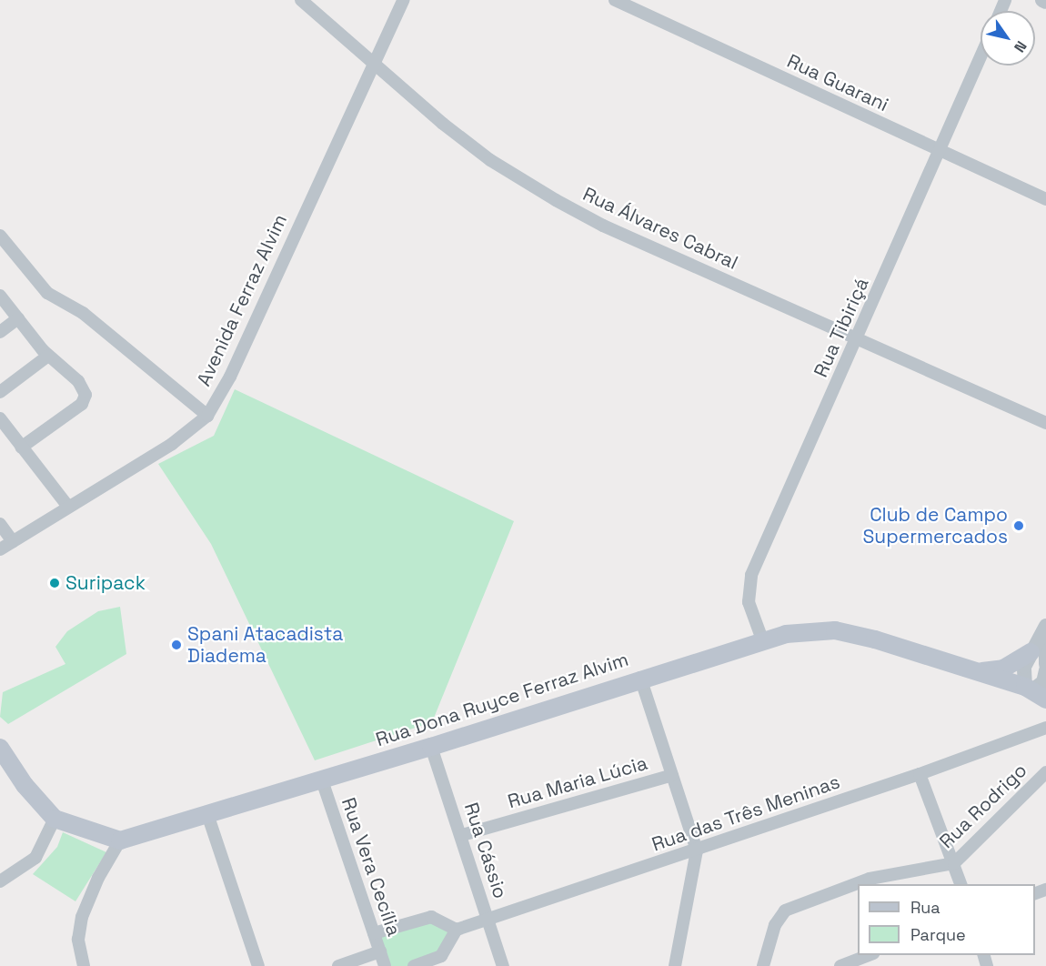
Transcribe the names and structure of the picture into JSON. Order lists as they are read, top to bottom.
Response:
{
  "streets": {
    "main road": ["Rua Dona Ruyce Ferraz Alvim"],
    "street": [
      "Rua Guarani",
      "Rua Álvares Cabral",
      "Avenida Ferraz Alvim",
      "Rua Tibiriçá",
      "Rua Maria Lúcia",
      "Rua Rodrigo",
      "Rua das Três Meninas",
      "Rua Cássio",
      "Rua Vera Cecília"
    ]
  },
  "crossings": [
    ["Rua Guarani", "Rua Tibiriçá"],
    ["Rua Álvares Cabral", "Avenida Ferraz Alvim"],
    ["Rua Álvares Cabral", "Rua Tibiriçá"],
    ["Rua Tibiriçá", "Rua Dona Ruyce Ferraz Alvim"],
    ["Rua Dona Ruyce Ferraz Alvim", "Rua Cássio"],
    ["Rua Dona Ruyce Ferraz Alvim", "Rua Vera Cecília"],
    ["Rua Maria Lúcia", "Rua Cássio"],
    ["Rua das Três Meninas", "Rua Cássio"]
  ],
  "places": ["Club de Campo Supermercados", "Suripack", "Spani Atacadista Diadema"],
  "legend": ["Rua", "Parque"],
  "north": "bottom right"
}
